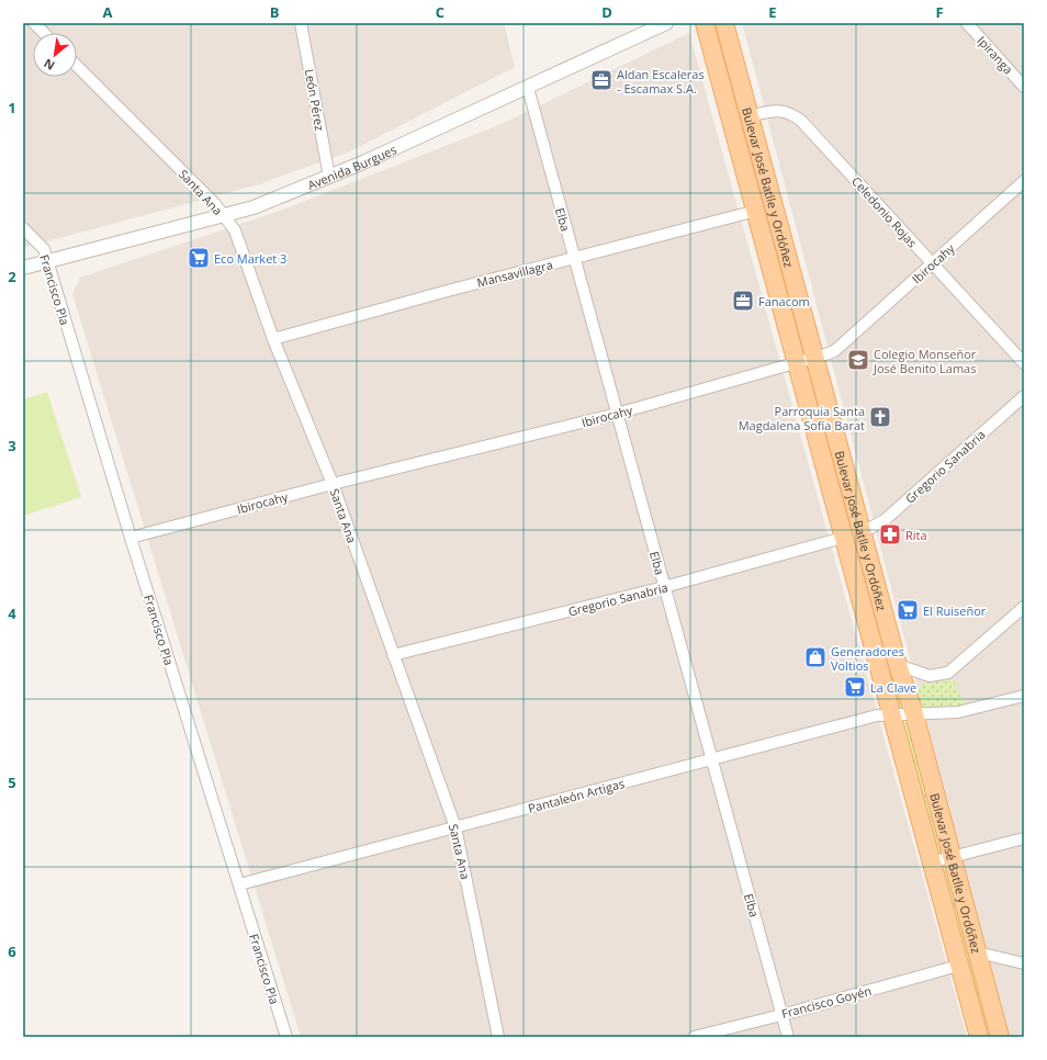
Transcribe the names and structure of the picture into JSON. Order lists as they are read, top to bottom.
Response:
{
  "streets": {
    "main road": ["Bulevar José Batlle y Ordóñez"],
    "street": [
      "Ipiranga",
      "León Pérez",
      "Avenida Burgues",
      "Santa Ana",
      "Celedonio Rojas",
      "Elba",
      "Ibirocahy",
      "Mansavillagra",
      "Francisco Pla",
      "Gregorio Sanabria",
      "Pantaleón Artigas",
      "Francisco Goyén"
    ]
  },
  "crossings": [
    ["León Pérez", "Avenida Burgues"],
    ["Avenida Burgues", "Santa Ana"],
    ["Avenida Burgues", "Elba"],
    ["Avenida Burgues", "Francisco Pla"],
    ["Bulevar José Batlle y Ordóñez", "Celedonio Rojas"],
    ["Bulevar José Batlle y Ordóñez", "Ibirocahy"],
    ["Bulevar José Batlle y Ordóñez", "Mansavillagra"],
    ["Bulevar José Batlle y Ordóñez", "Gregorio Sanabria"],
    ["Bulevar José Batlle y Ordóñez", "Pantaleón Artigas"],
    ["Bulevar José Batlle y Ordóñez", "Francisco Goyén"],
    ["Santa Ana", "Ibirocahy"],
    ["Santa Ana", "Mansavillagra"],
    ["Santa Ana", "Gregorio Sanabria"],
    ["Santa Ana", "Pantaleón Artigas"],
    ["Celedonio Rojas", "Ibirocahy"],
    ["Elba", "Ibirocahy"],
    ["Elba", "Mansavillagra"],
    ["Elba", "Gregorio Sanabria"],
    ["Elba", "Pantaleón Artigas"],
    ["Elba", "Francisco Goyén"],
    ["Ibirocahy", "Francisco Pla"],
    ["Francisco Pla", "Pantaleón Artigas"]
  ],
  "places": {
    "office": ["Aldan Escaleras - Escamax S.A.", "Fanacom"],
    "supermarket": ["Eco Market 3", "El Ruiseñor", "La Clave"],
    "school or university": ["Colegio Monseñor José Benito Lamas"],
    "church": ["Parroquia Santa Magdalena Sofía Barat"],
    "pharmacy": ["Rita"],
    "shop": ["Generadores Voltios"]
  },
  "north": "bottom left",
  "grid": {
    "columns": [
      "A",
      "B",
      "C",
      "D",
      "E",
      "F"
    ],
    "rows": [
      "1",
      "2",
      "3",
      "4",
      "5",
      "6"
    ]
  }
}
